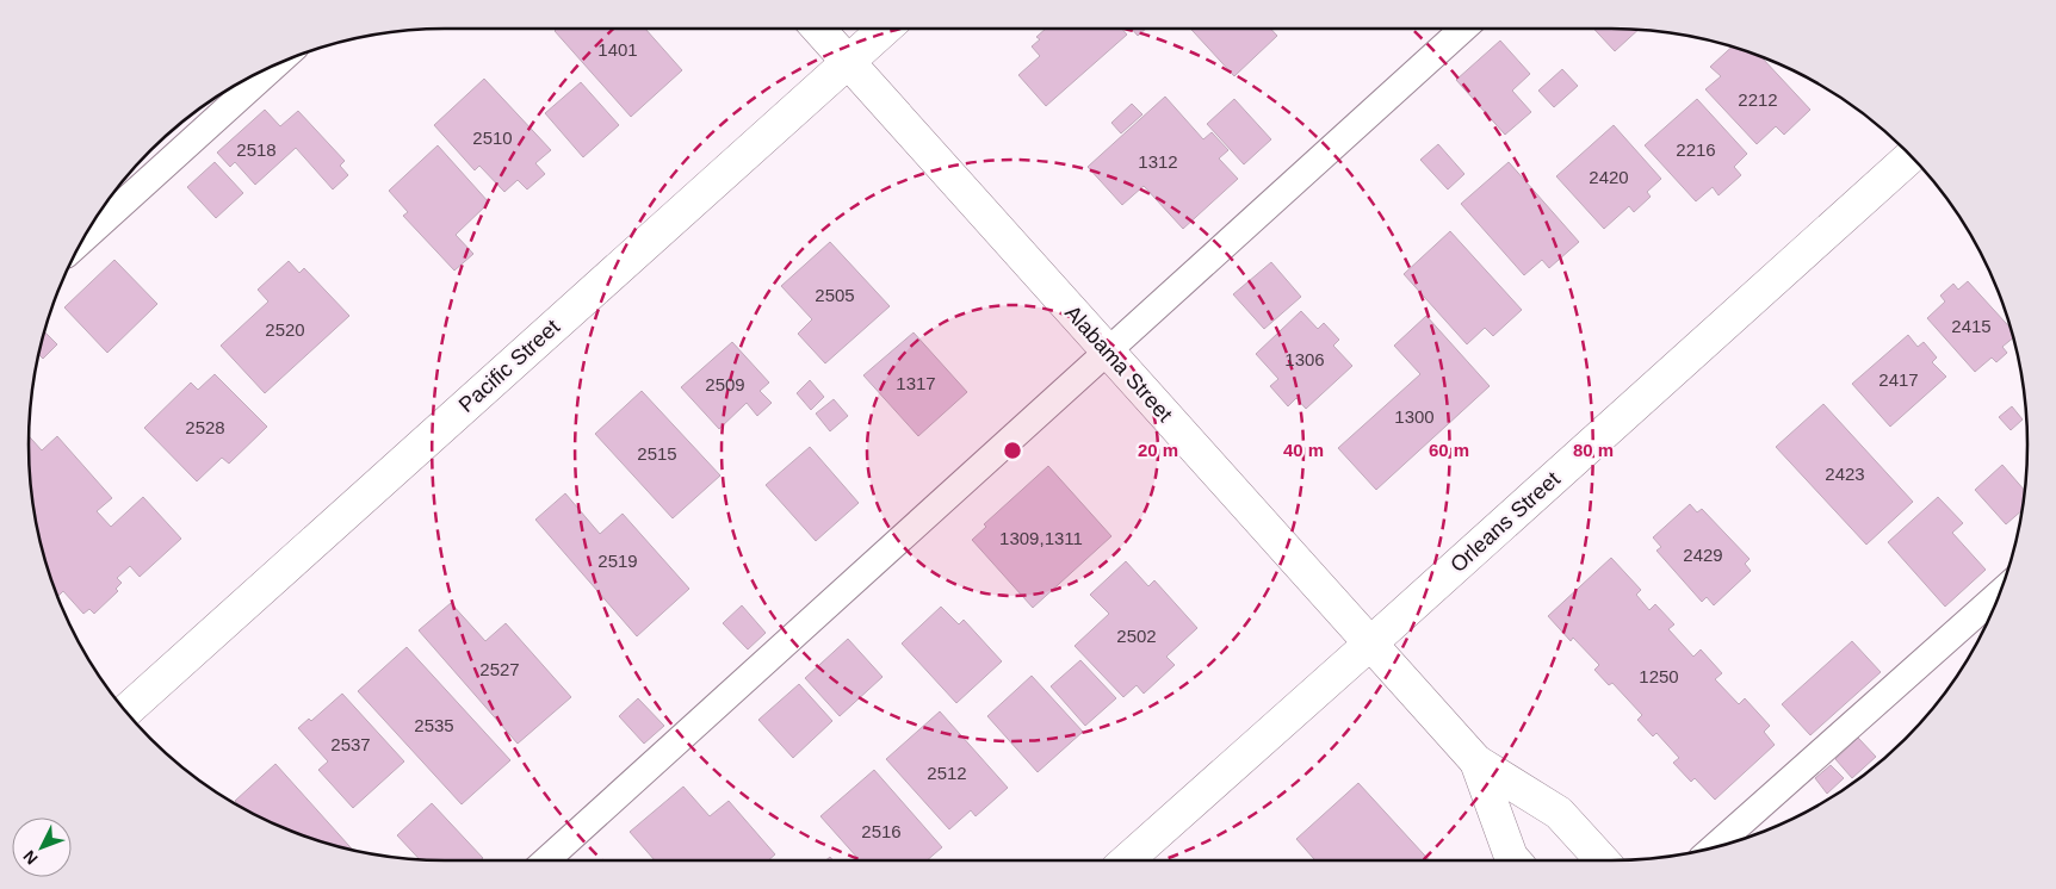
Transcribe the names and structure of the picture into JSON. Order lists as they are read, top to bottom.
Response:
{
  "streets": {
    "street": ["Alabama Street", "Pacific Street", "Orleans Street"]
  },
  "crossings": [
    ["Alabama Street", "Pacific Street"],
    ["Alabama Street", "Orleans Street"]
  ],
  "house_numbers": [
    "1401",
    "2212",
    "2510",
    "2518",
    "2216",
    "1312",
    "2420",
    "2505",
    "2415",
    "2520",
    "1306",
    "2417",
    "1317",
    "2509",
    "1300",
    "2528",
    "2515",
    "2423",
    "1309,1311",
    "2429",
    "2519",
    "2502",
    "2527",
    "1250",
    "2535",
    "2537",
    "2512",
    "2516"
  ],
  "north": "bottom left",
  "rings": [
    "20 m",
    "40 m",
    "60 m",
    "80 m"
  ]
}
